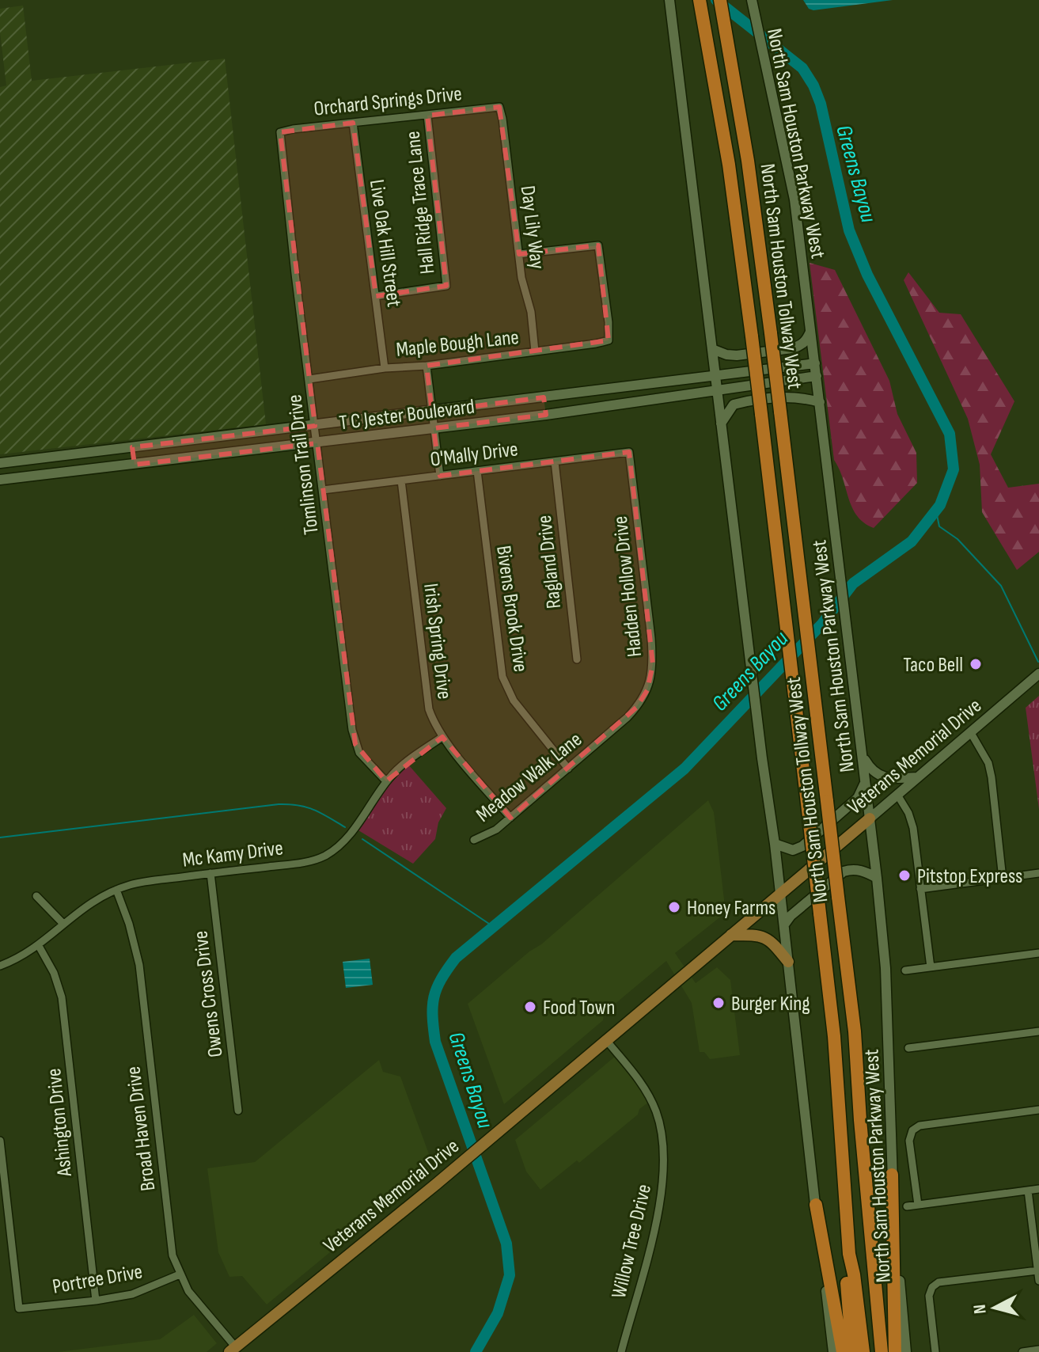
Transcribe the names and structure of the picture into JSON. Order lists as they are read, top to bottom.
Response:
{
  "streets": {
    "highway": ["North Sam Houston Tollway West"],
    "main road": ["North Sam Houston Parkway West", "T C Jester Boulevard", "Veterans Memorial Drive"],
    "street": [
      "Orchard Springs Drive",
      "Hall Ridge Trace Lane",
      "Day Lily Way",
      "Live Oak Hill Street",
      "Maple Bough Lane",
      "O'Mally Drive",
      "Tomlinson Trail Drive",
      "Ragland Drive",
      "Hadden Hollow Drive",
      "Bivens Brook Drive",
      "Irish Spring Drive",
      "Meadow Walk Lane",
      "Mc Kamy Drive",
      "Owens Cross Drive",
      "Ashington Drive",
      "Broad Haven Drive",
      "Willow Tree Drive",
      "Portree Drive"
    ]
  },
  "crossings": [
    ["Orchard Springs Drive", "Hall Ridge Trace Lane"],
    ["Orchard Springs Drive", "Day Lily Way"],
    ["Orchard Springs Drive", "Live Oak Hill Street"],
    ["Orchard Springs Drive", "Tomlinson Trail Drive"],
    ["North Sam Houston Parkway West", "T C Jester Boulevard"],
    ["North Sam Houston Parkway West", "Veterans Memorial Drive"],
    ["Hall Ridge Trace Lane", "Live Oak Hill Street"],
    ["Day Lily Way", "Maple Bough Lane"],
    ["Live Oak Hill Street", "Maple Bough Lane"],
    ["Maple Bough Lane", "Tomlinson Trail Drive"],
    ["T C Jester Boulevard", "Tomlinson Trail Drive"],
    ["O'Mally Drive", "Tomlinson Trail Drive"],
    ["O'Mally Drive", "Ragland Drive"],
    ["O'Mally Drive", "Hadden Hollow Drive"],
    ["O'Mally Drive", "Bivens Brook Drive"],
    ["O'Mally Drive", "Irish Spring Drive"],
    ["Tomlinson Trail Drive", "Mc Kamy Drive"],
    ["Hadden Hollow Drive", "Meadow Walk Lane"],
    ["Bivens Brook Drive", "Meadow Walk Lane"],
    ["Irish Spring Drive", "Meadow Walk Lane"],
    ["Irish Spring Drive", "Mc Kamy Drive"],
    ["Veterans Memorial Drive", "Broad Haven Drive"],
    ["Veterans Memorial Drive", "Willow Tree Drive"],
    ["Mc Kamy Drive", "Owens Cross Drive"],
    ["Mc Kamy Drive", "Ashington Drive"],
    ["Mc Kamy Drive", "Broad Haven Drive"],
    ["Ashington Drive", "Portree Drive"],
    ["Broad Haven Drive", "Portree Drive"]
  ],
  "water": ["Greens Bayou"],
  "places": [
    "Taco Bell",
    "Pitstop Express",
    "Honey Farms",
    "Burger King",
    "Food Town"
  ],
  "north": "left"
}
